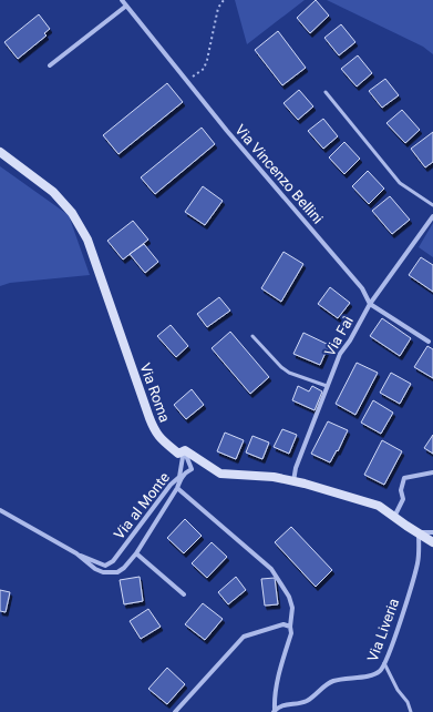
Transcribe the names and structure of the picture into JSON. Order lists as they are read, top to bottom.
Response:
{
  "streets": {
    "street": [
      "Via Vincenzo Bellini",
      "Via Faì",
      "Via Roma",
      "Via al Monte",
      "Via Liveria"
    ]
  },
  "crossings": [
    ["Via Vincenzo Bellini", "Via Faì"],
    ["Via Faì", "Via Roma"],
    ["Via Roma", "Via al Monte"],
    ["Via Roma", "Via Liveria"]
  ]
}
